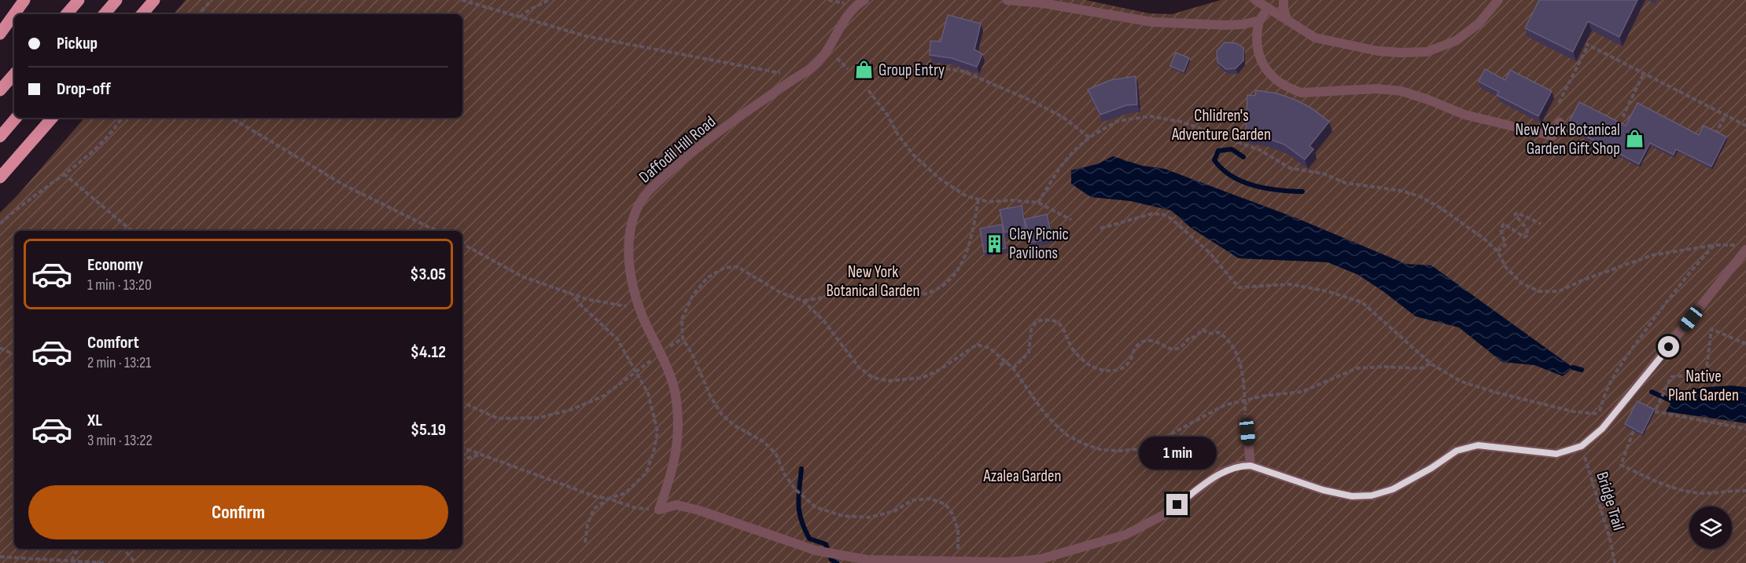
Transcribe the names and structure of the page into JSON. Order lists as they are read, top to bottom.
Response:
{
  "streets": {
    "lane": ["Daffodil Hill Road"],
    "path": ["Bridge Trail"]
  },
  "parks": [
    "Chlidren's Adventure Garden",
    "New York Botanical Garden",
    "Native Plant Garden",
    "Azalea Garden"
  ],
  "places": {
    "shop": ["Group Entry", "New York Botanical Garden Gift Shop"],
    "building": ["Clay Picnic Pavilions"]
  },
  "page": {
    "banner": ["Pickup", "Drop-off"],
    "list": [
      {
        "name": "Economy",
        "note": "1 min · 13:20",
        "value": "$3.05"
      },
      {
        "name": "Comfort",
        "note": "2 min · 13:21",
        "value": "$4.12"
      },
      {
        "name": "XL",
        "note": "3 min · 13:22",
        "value": "$5.19"
      }
    ],
    "bubble": "1 min",
    "buttons": "Confirm"
  }
}
